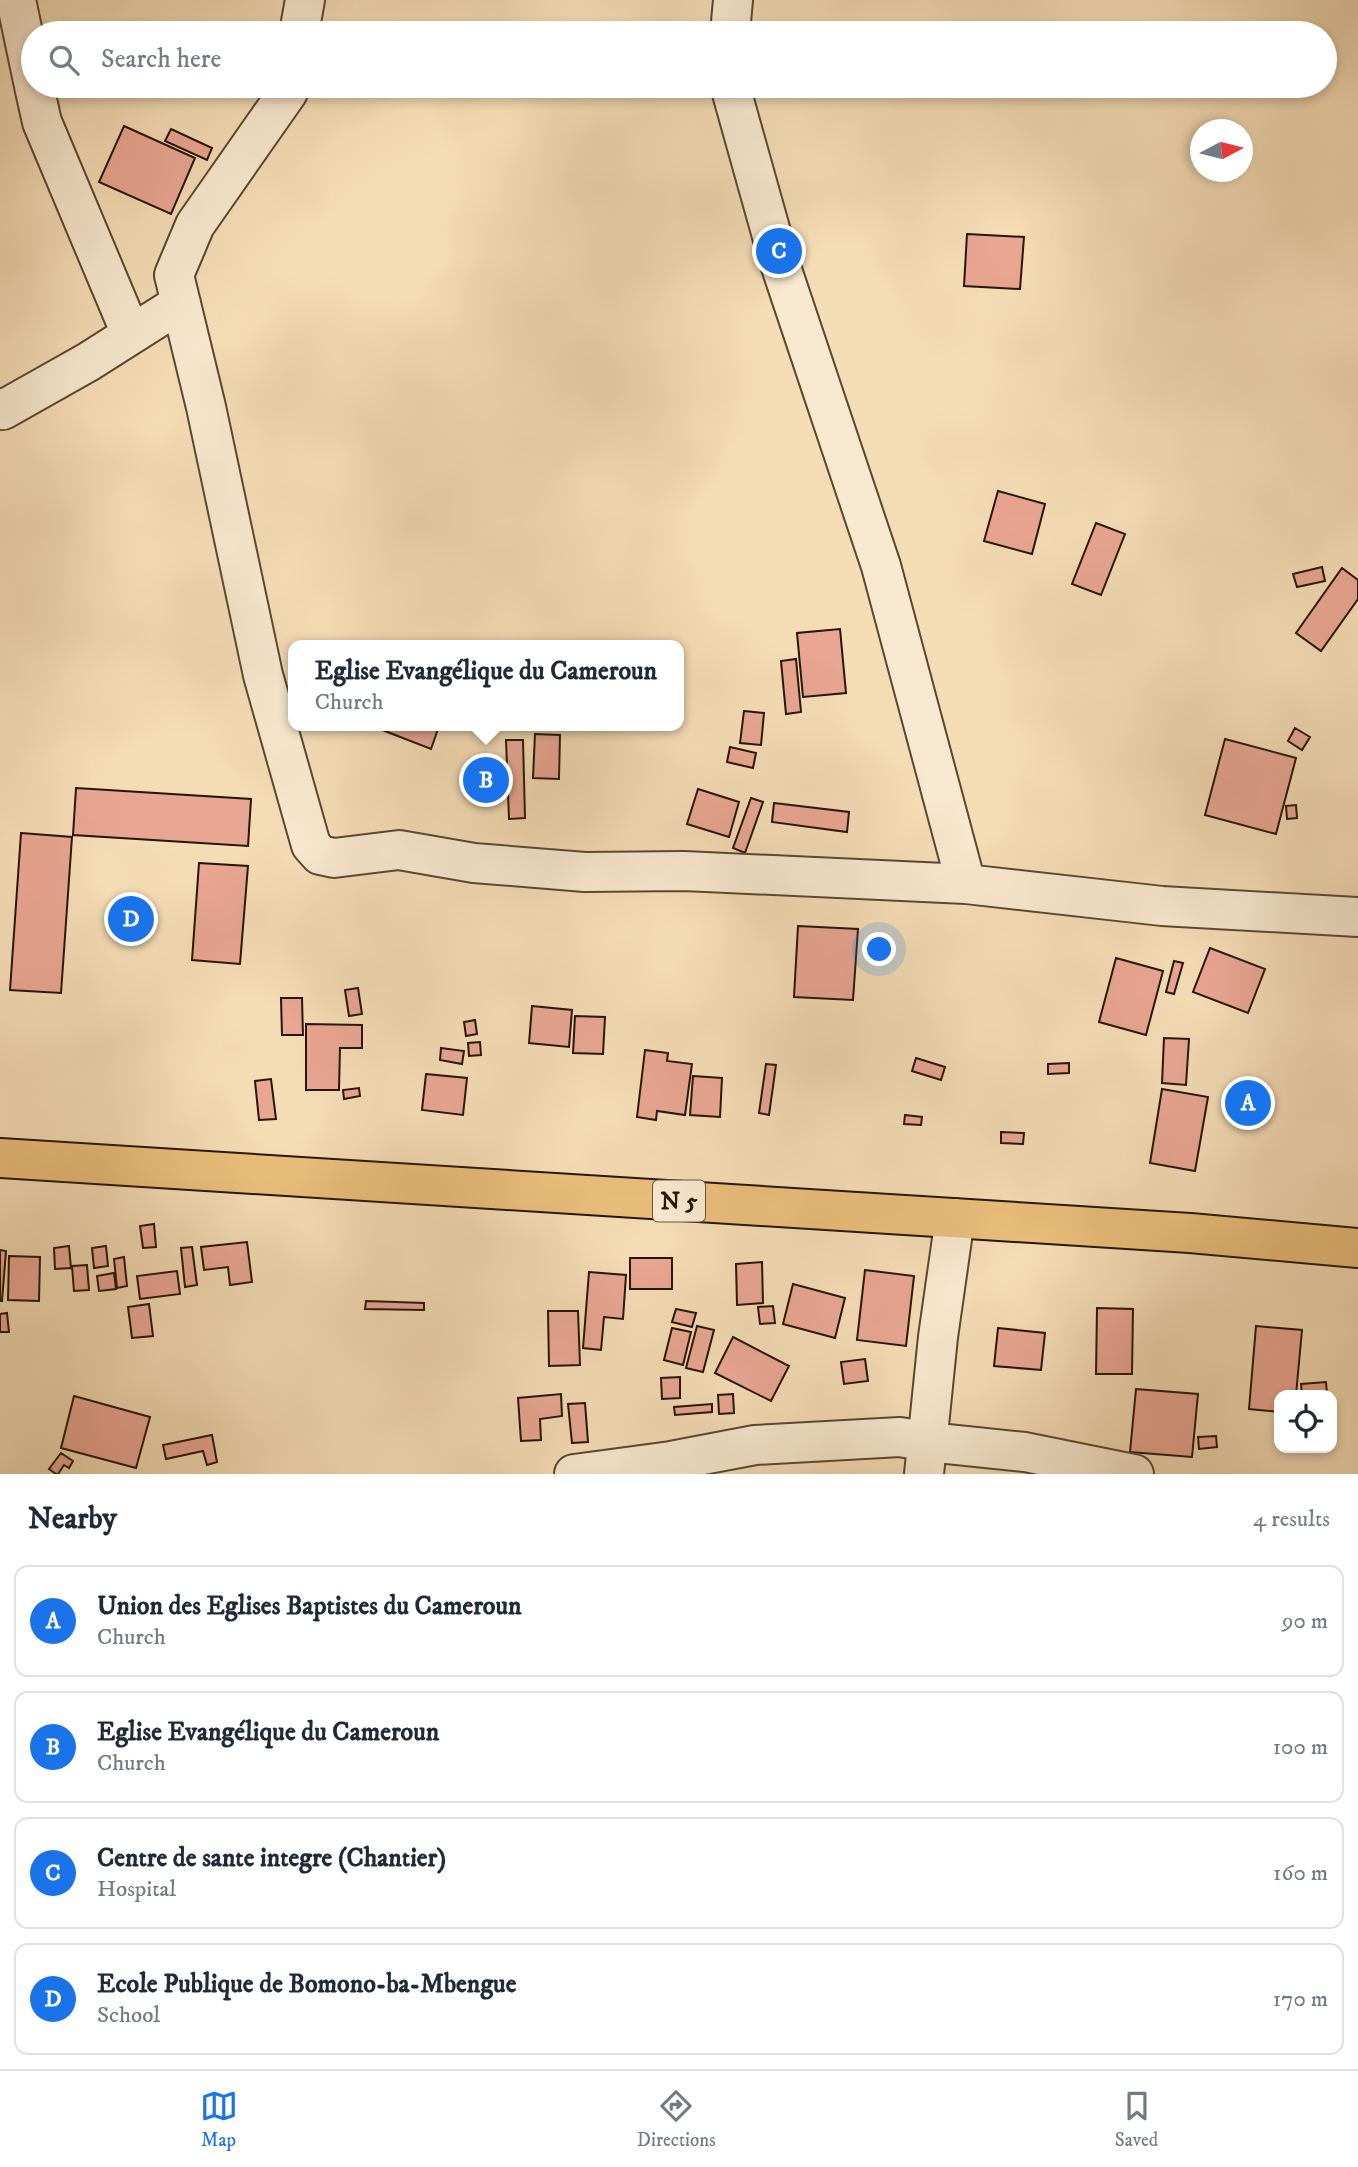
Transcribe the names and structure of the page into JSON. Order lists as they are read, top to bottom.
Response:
{
  "streets": {
    "highway": ["N 5"]
  },
  "north": "right",
  "page": {
    "search": "Search here",
    "pins": [
      "C",
      "B",
      "D",
      "A"
    ],
    "popup": ["Eglise Evangélique du Cameroun", "Church"],
    "heading": ["Nearby", "4 results"],
    "list": [
      {
        "mark": "A",
        "name": "Union des Eglises Baptistes du Cameroun",
        "note": "Church",
        "value": "90 m"
      },
      {
        "mark": "B",
        "name": "Eglise Evangélique du Cameroun",
        "note": "Church",
        "value": "100 m"
      },
      {
        "mark": "C",
        "name": "Centre de sante integre (Chantier)",
        "note": "Hospital",
        "value": "160 m"
      },
      {
        "mark": "D",
        "name": "Ecole Publique de Bomono-ba-Mbengue",
        "note": "School",
        "value": "170 m"
      }
    ],
    "nav": ["Map", "Directions", "Saved"]
  }
}
